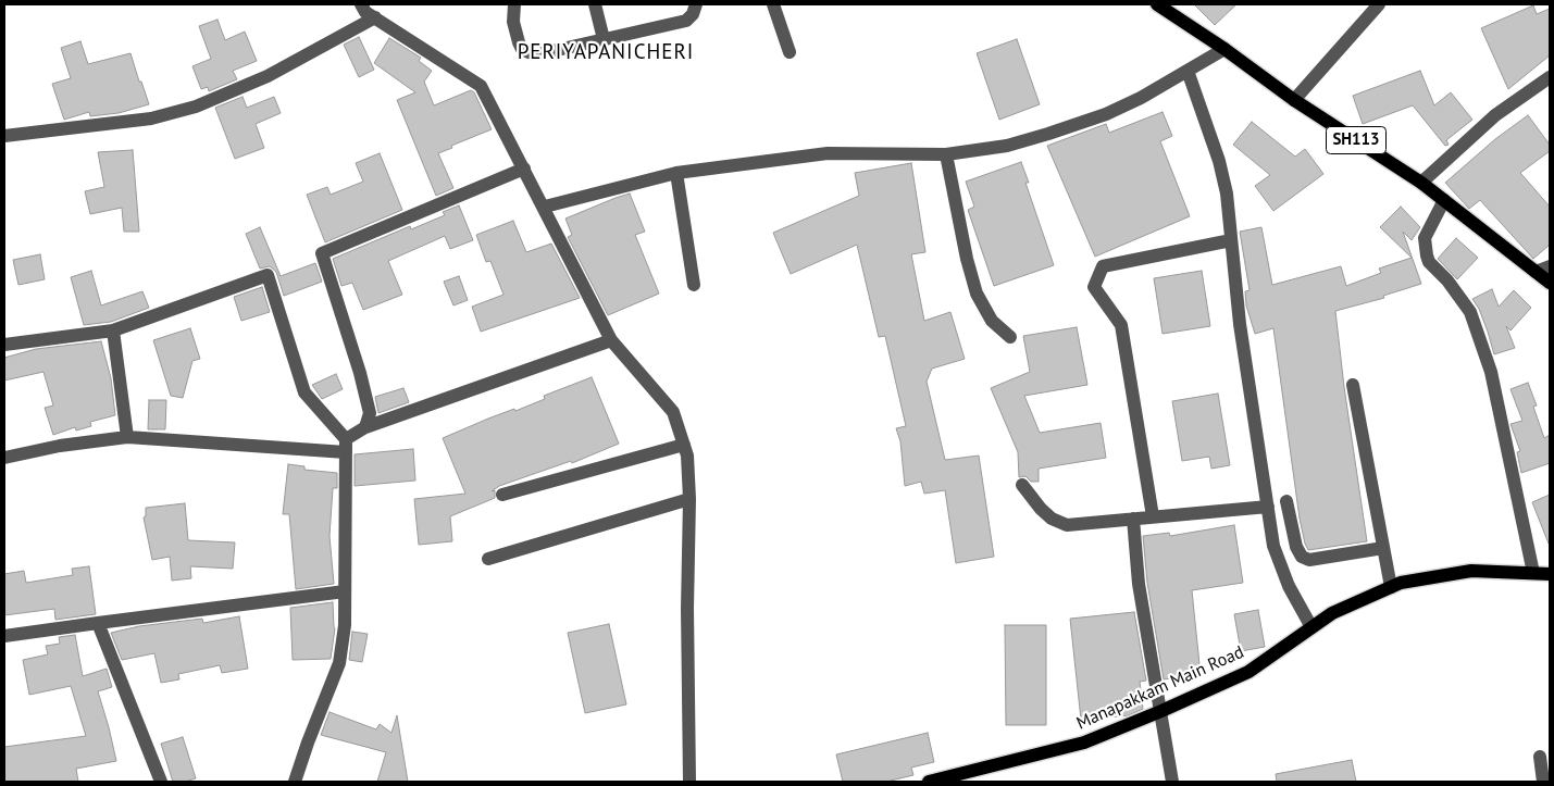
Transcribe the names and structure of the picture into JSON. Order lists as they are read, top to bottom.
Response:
{
  "streets": {
    "main road": ["SH113", "Manapakkam Main Road"]
  },
  "districts": ["PERIYAPANICHERI"]
}
